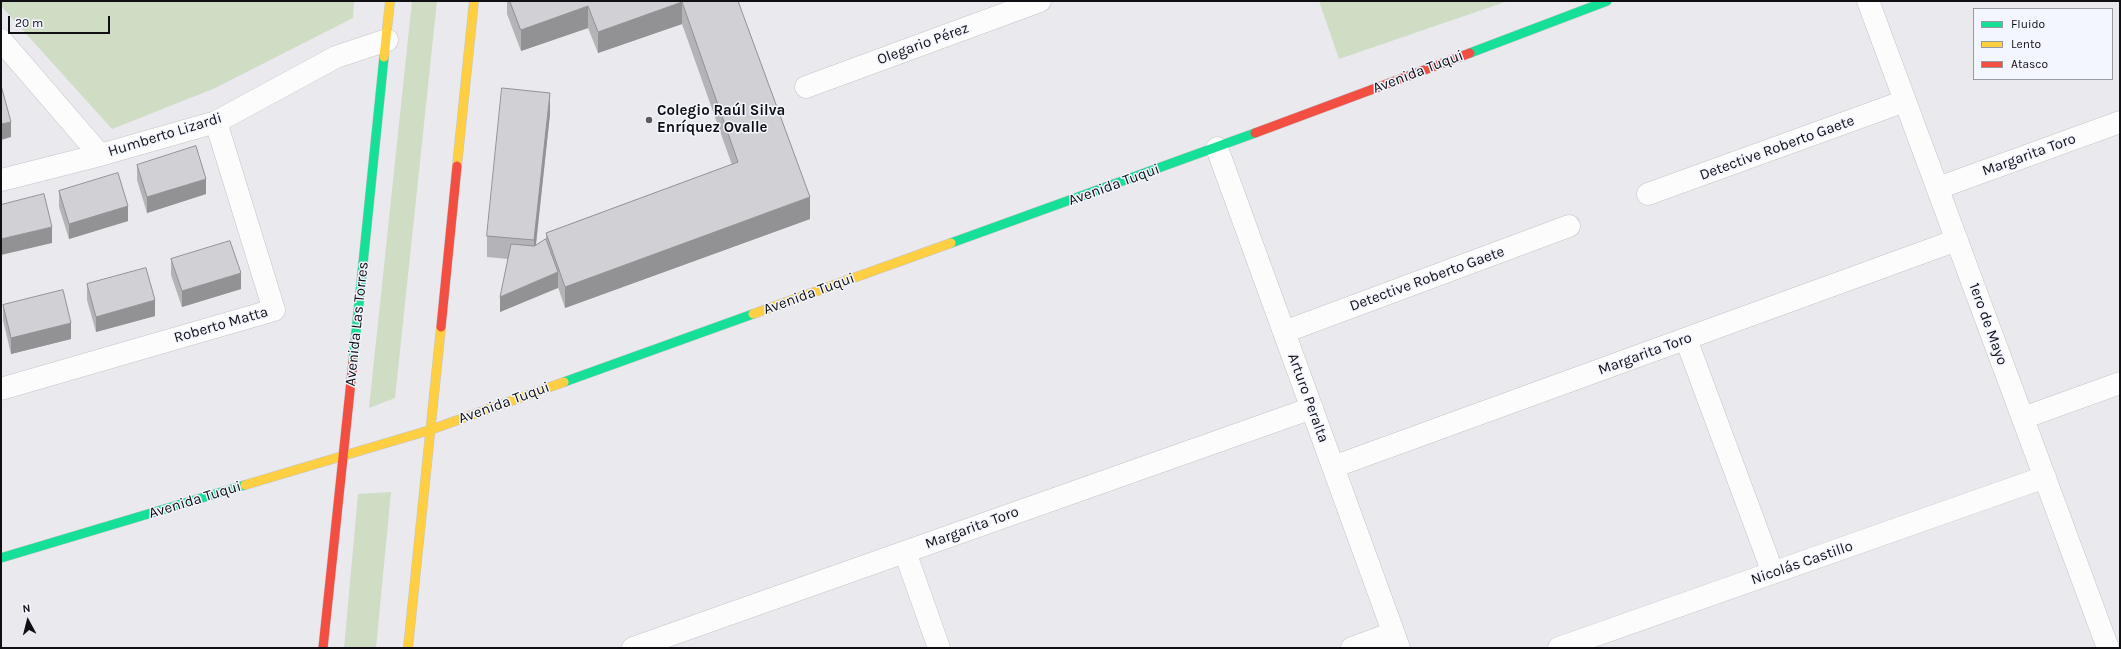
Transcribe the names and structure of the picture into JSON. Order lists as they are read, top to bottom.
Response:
{
  "streets": {
    "street": [
      "Olegario Pérez",
      "Avenida Tuqui",
      "Humberto Lizardi",
      "Detective Roberto Gaete",
      "Margarita Toro",
      "Avenida Las Torres",
      "1ero de Mayo",
      "Roberto Matta",
      "Arturo Peralta",
      "Nicolás Castillo"
    ]
  },
  "crossings": [
    ["Avenida Tuqui", "Avenida Las Torres"],
    ["Avenida Tuqui", "Arturo Peralta"],
    ["Humberto Lizardi", "Avenida Las Torres"],
    ["Humberto Lizardi", "Roberto Matta"],
    ["Detective Roberto Gaete", "1ero de Mayo"],
    ["Detective Roberto Gaete", "Arturo Peralta"],
    ["Margarita Toro", "1ero de Mayo"],
    ["Margarita Toro", "Arturo Peralta"],
    ["1ero de Mayo", "Nicolás Castillo"]
  ],
  "places": ["Colegio Raúl Silva Enríquez Ovalle"],
  "legend": ["Fluido", "Lento", "Atasco"],
  "scale_bar": "20 m",
  "north": "top"
}
